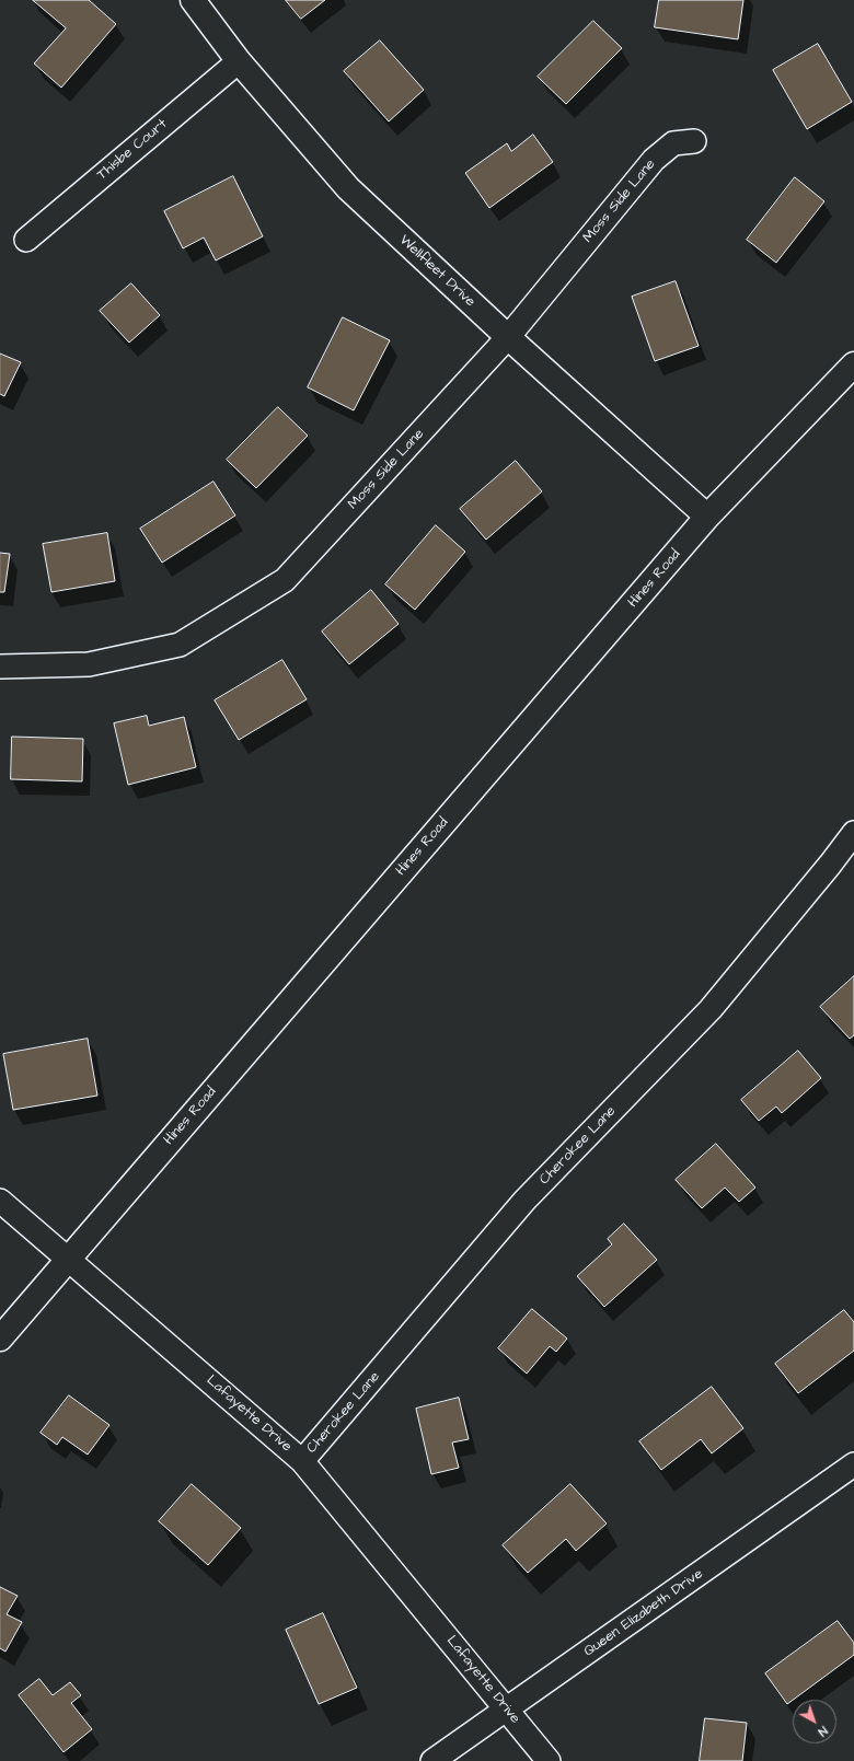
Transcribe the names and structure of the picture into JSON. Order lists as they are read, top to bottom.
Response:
{
  "streets": {
    "street": [
      "Thisbe Court",
      "Moss Side Lane",
      "Wellfleet Drive",
      "Hines Road",
      "Cherokee Lane",
      "Lafayette Drive",
      "Queen Elizabeth Drive"
    ]
  },
  "crossings": [
    ["Thisbe Court", "Wellfleet Drive"],
    ["Moss Side Lane", "Wellfleet Drive"],
    ["Wellfleet Drive", "Hines Road"],
    ["Hines Road", "Lafayette Drive"],
    ["Cherokee Lane", "Lafayette Drive"],
    ["Lafayette Drive", "Queen Elizabeth Drive"]
  ],
  "north": "bottom right"
}
